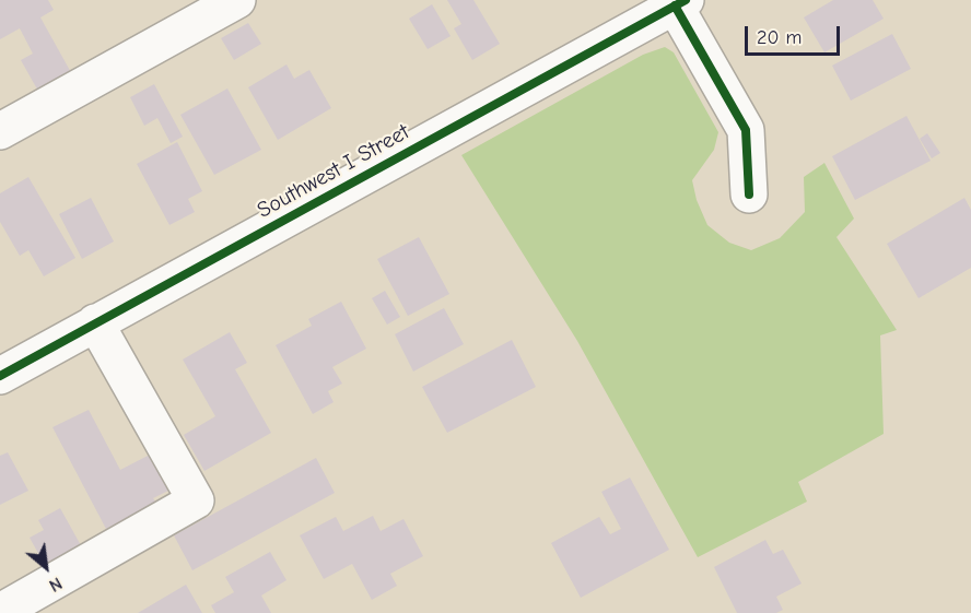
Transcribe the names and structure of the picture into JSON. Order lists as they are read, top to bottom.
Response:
{
  "streets": {
    "street": ["Southwest I Street"]
  },
  "scale_bar": "20 m",
  "north": "bottom right"
}
